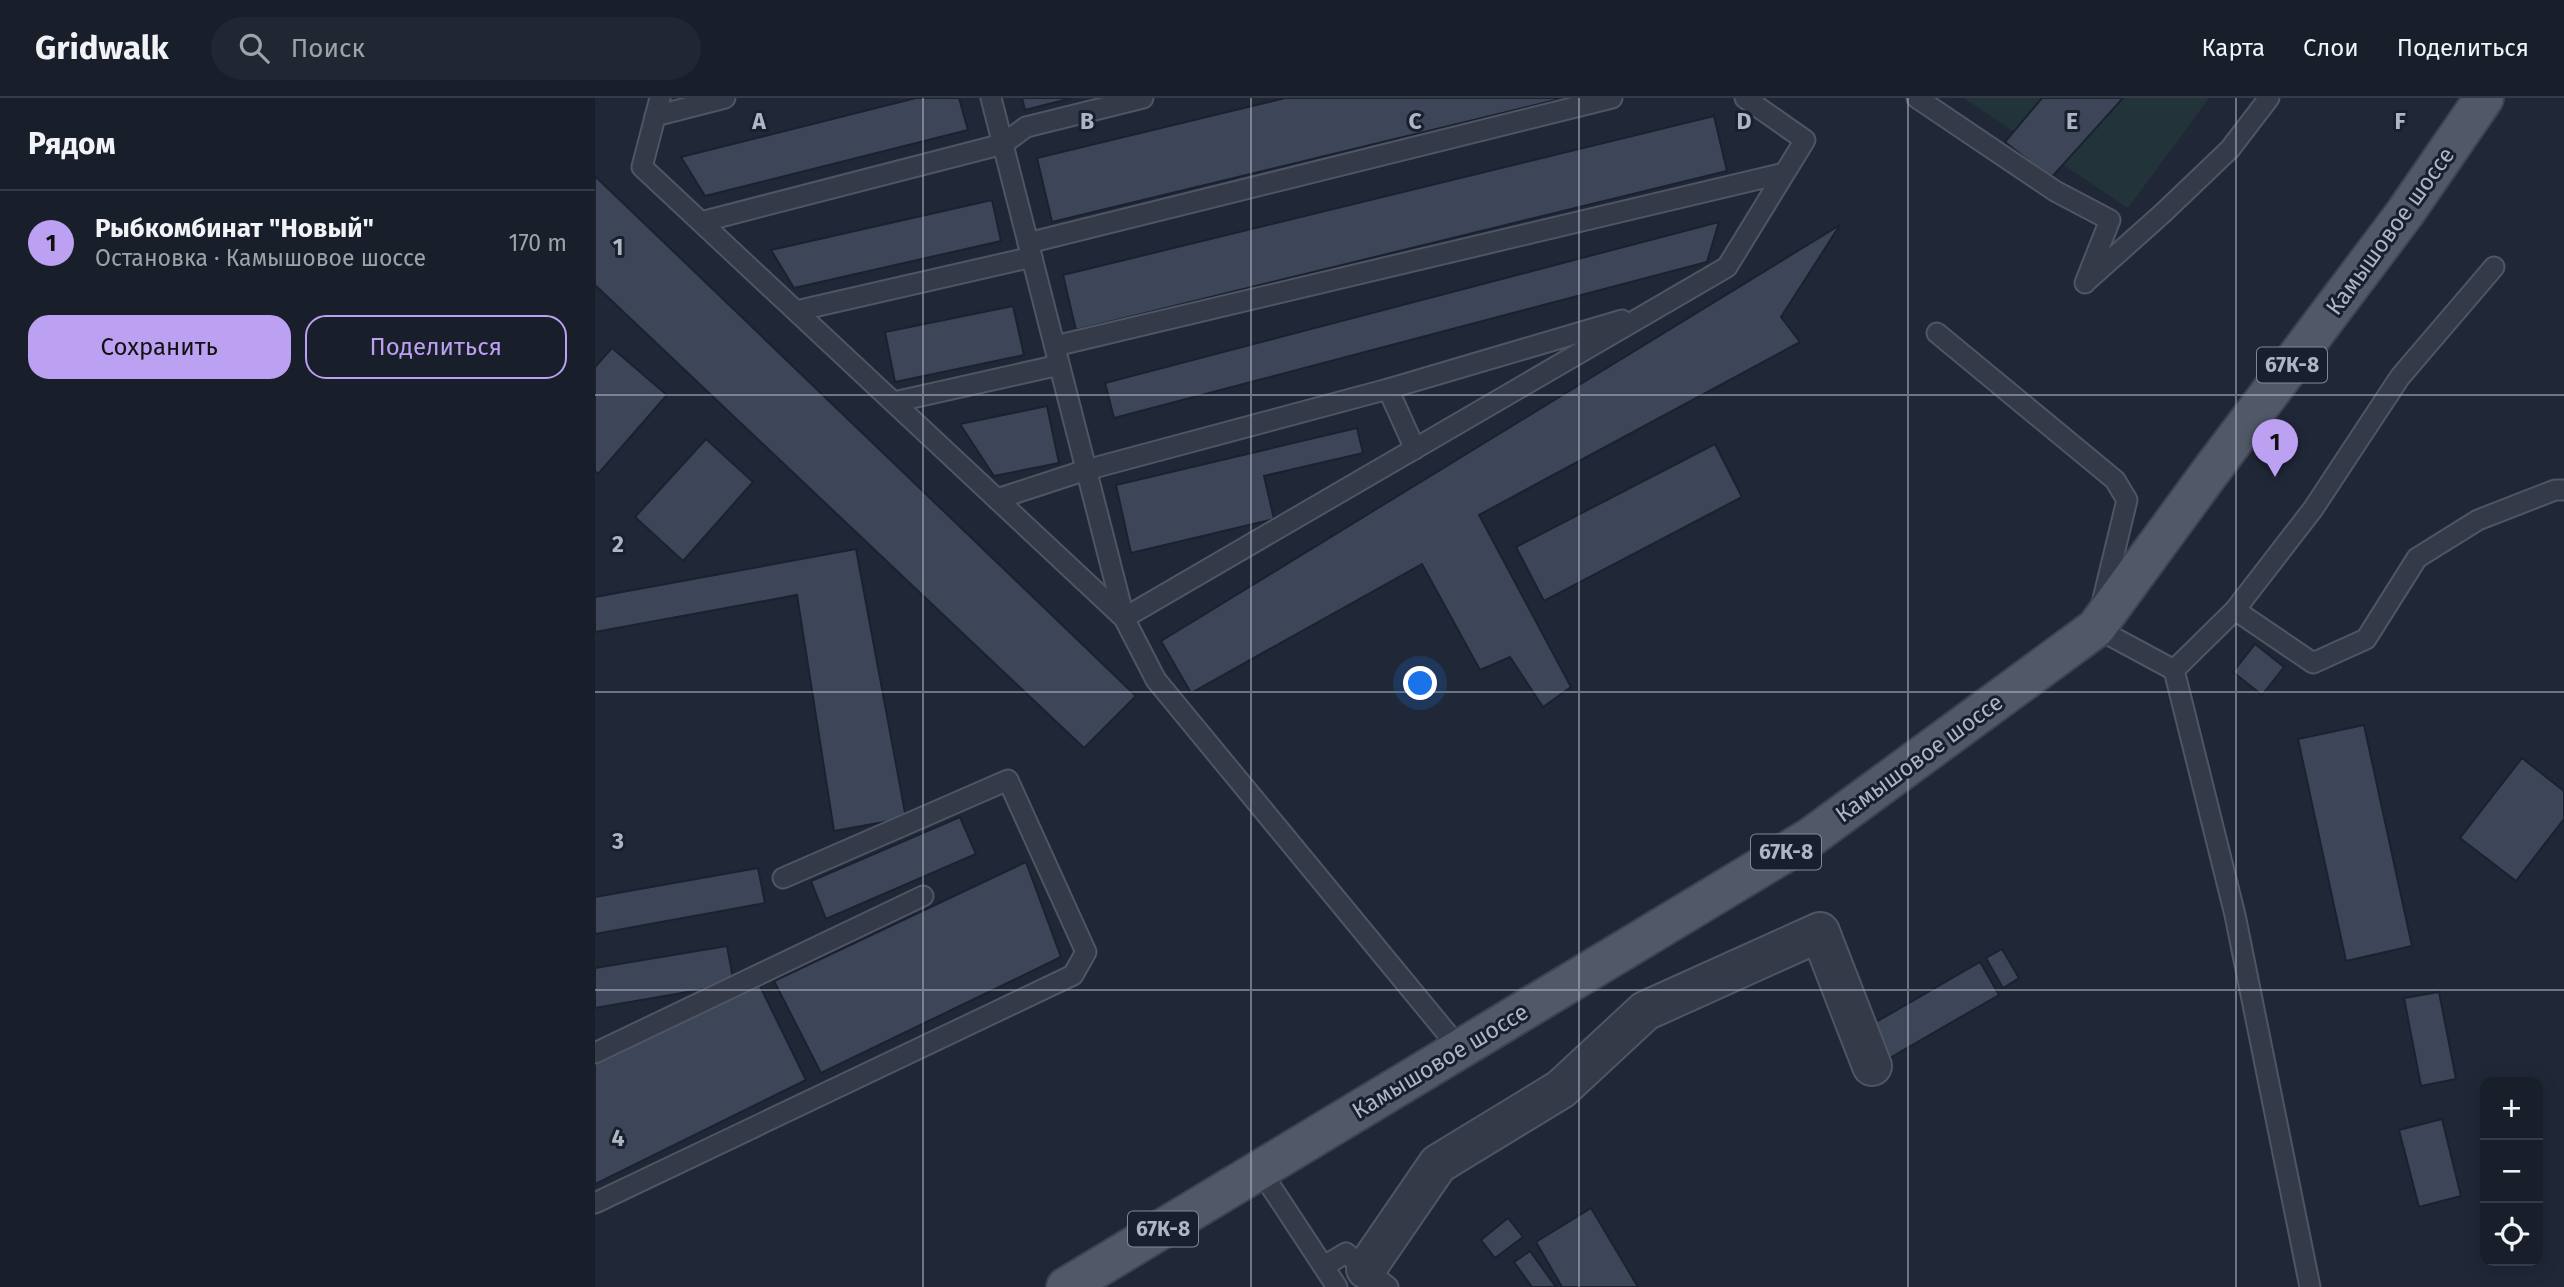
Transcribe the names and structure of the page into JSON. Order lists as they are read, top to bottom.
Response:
{
  "streets": {
    "main road": ["Камышовое шоссе", "67К-8"]
  },
  "page": {
    "header": "Gridwalk",
    "search": "Поиск",
    "nav": ["Карта", "Слои", "Поделиться"],
    "heading": "Рядом",
    "list": [
      {
        "mark": "1",
        "name": "Рыбкомбинат \"Новый\"",
        "note": "Остановка · Камышовое шоссе",
        "value": "170 m"
      }
    ],
    "buttons": ["Сохранить", "Поделиться"],
    "pins": "1",
    "map_buttons": ["+", "−"]
  },
  "grid": {
    "columns": [
      "A",
      "B",
      "C",
      "D",
      "E",
      "F"
    ],
    "rows": [
      "1",
      "2",
      "3",
      "4"
    ]
  }
}
